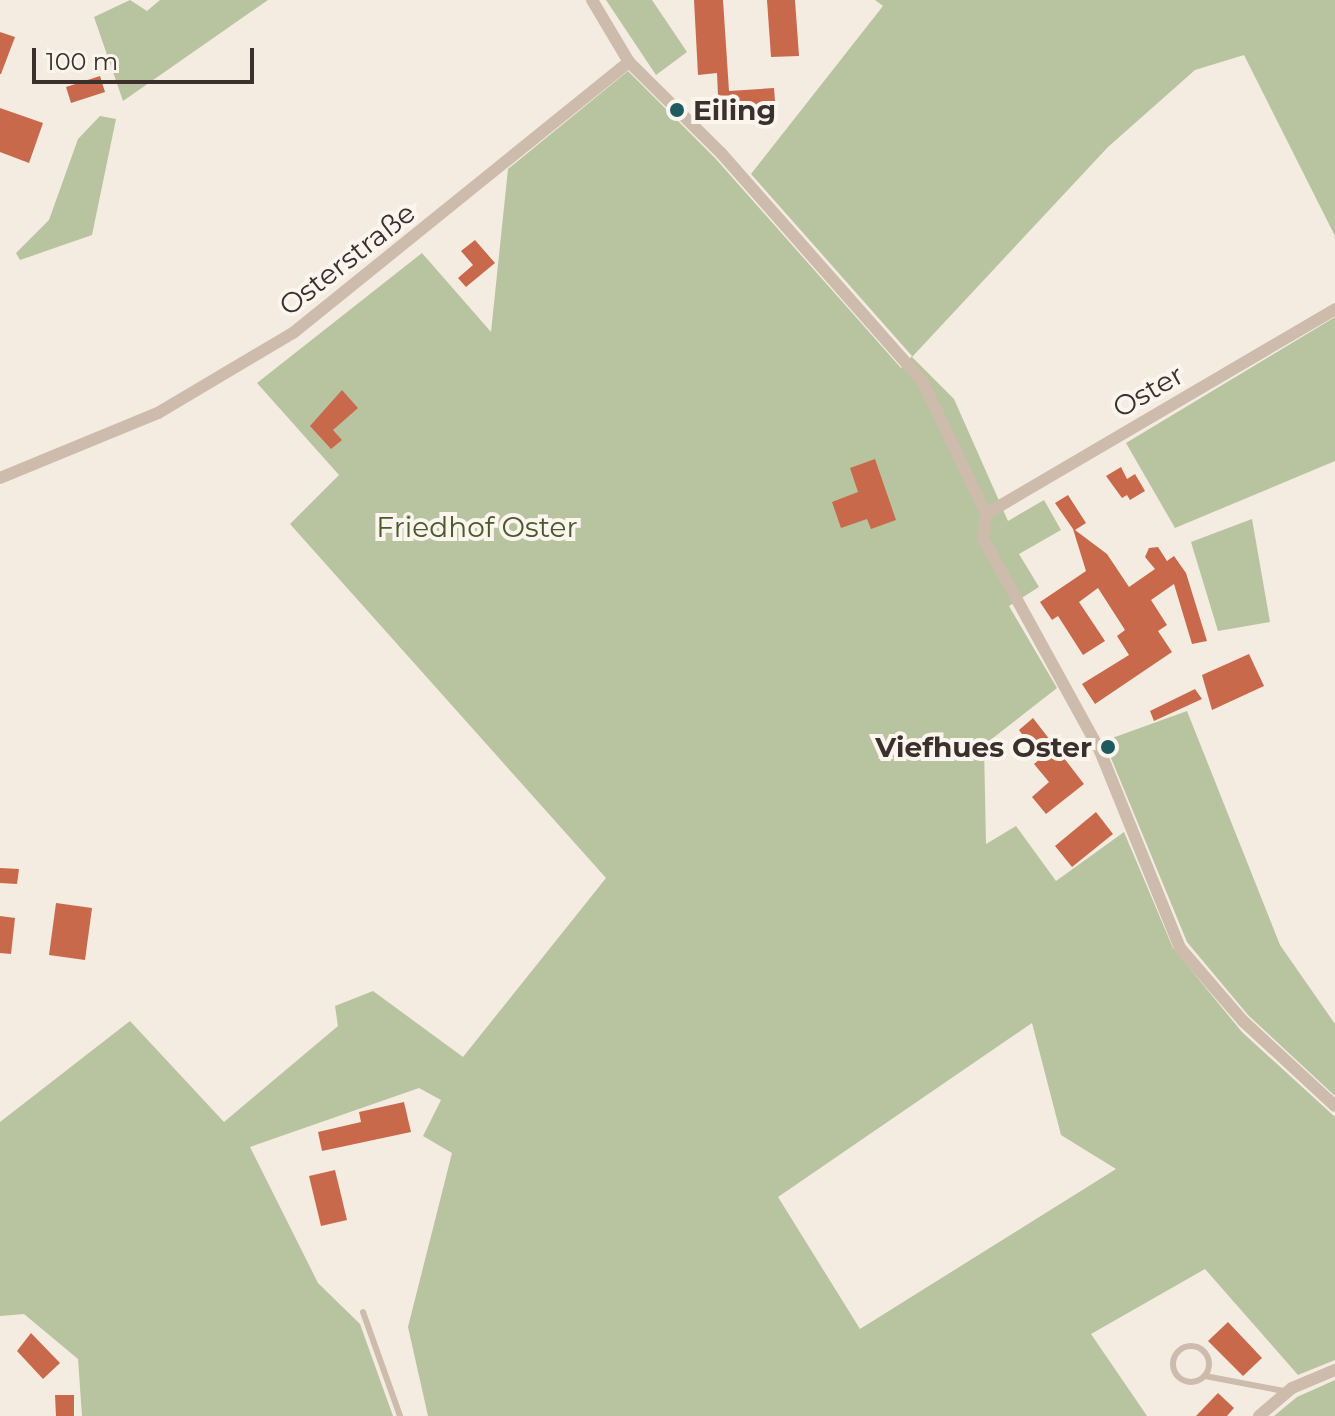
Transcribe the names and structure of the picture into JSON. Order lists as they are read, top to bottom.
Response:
{
  "streets": {
    "street": ["Osterstraße", "Oster"]
  },
  "parks": ["Friedhof Oster"],
  "places": ["Eiling", "Viefhues Oster"],
  "scale_bar": "100 m"
}
